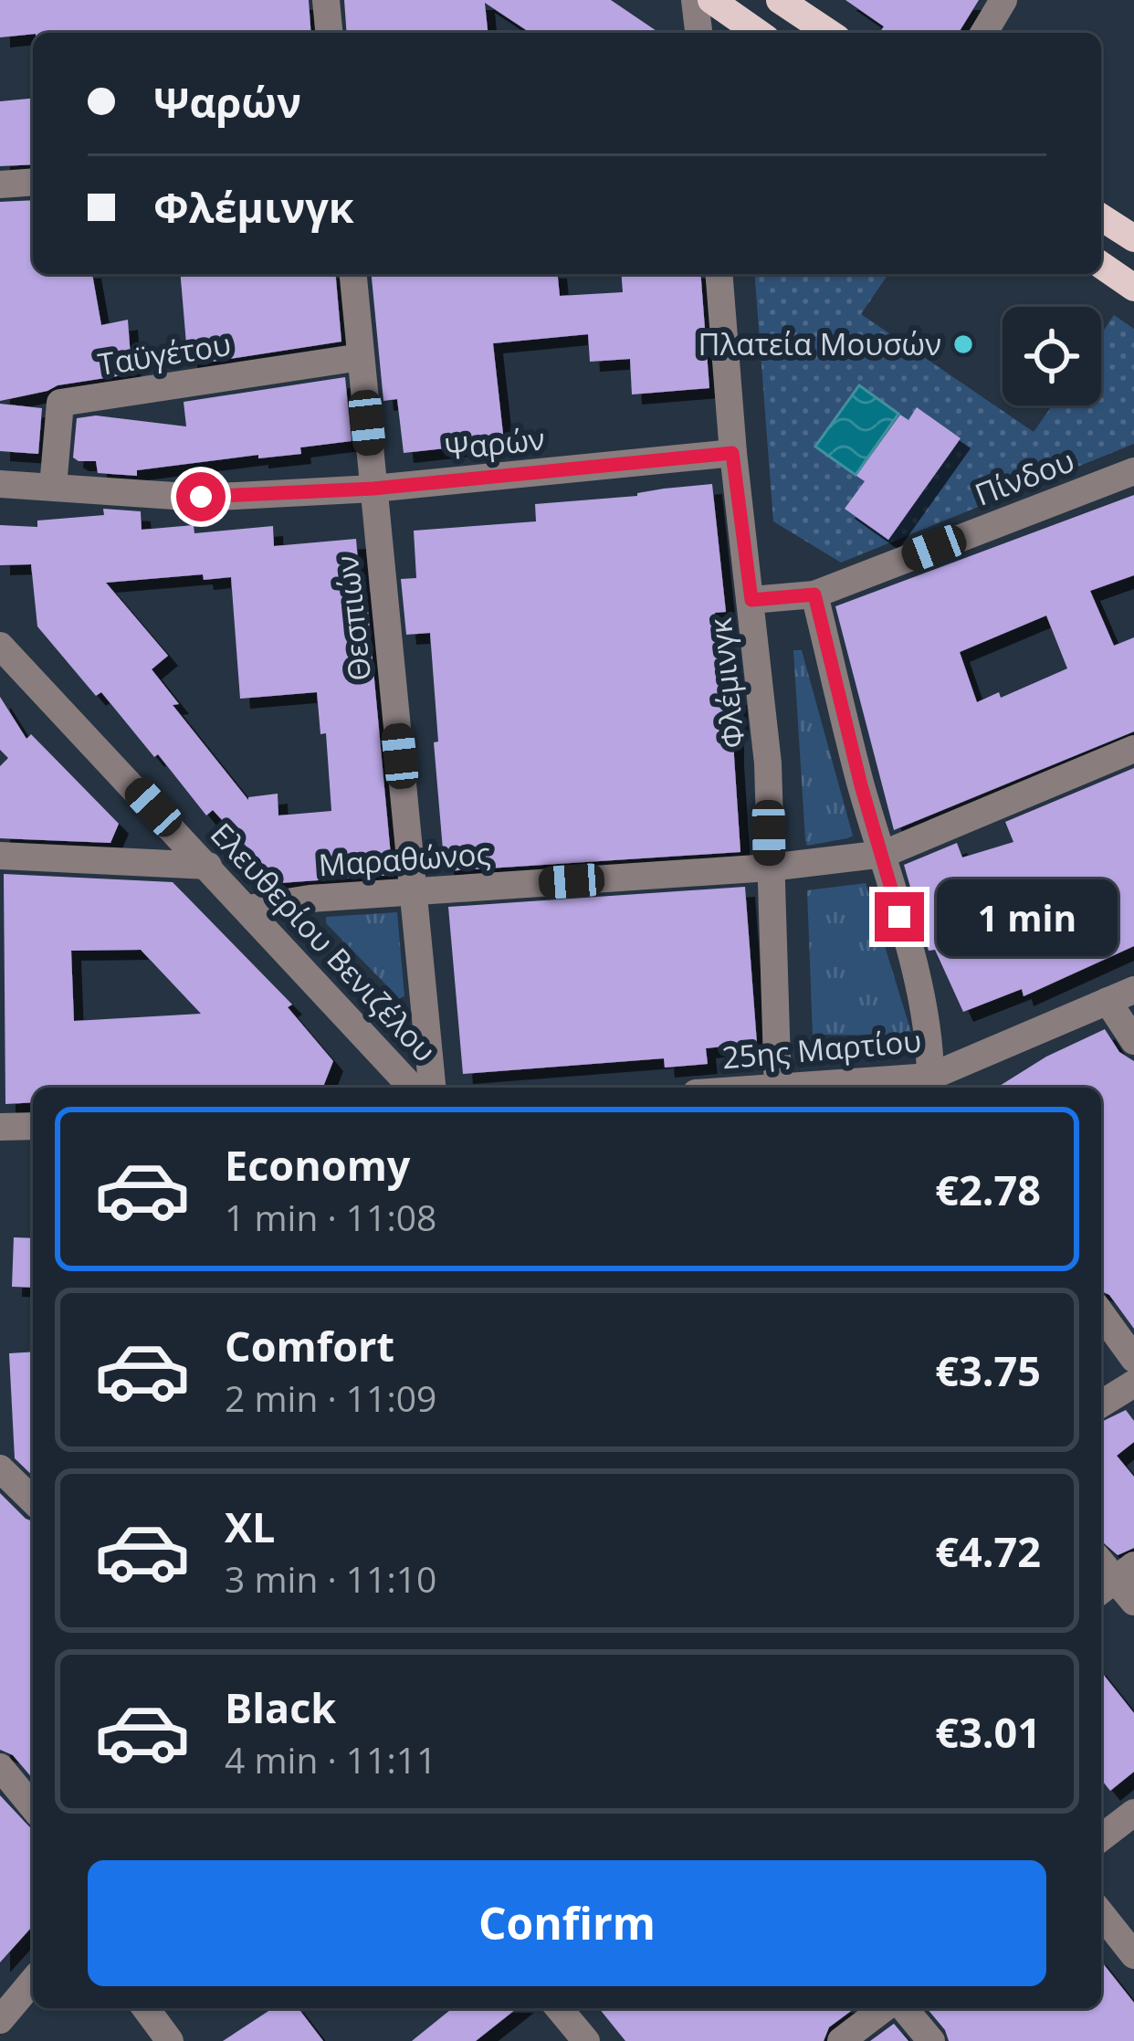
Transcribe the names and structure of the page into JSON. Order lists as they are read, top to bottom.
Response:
{
  "streets": {
    "street": [
      "Ταϋγέτου",
      "Ψαρών",
      "Πίνδου",
      "Θεσπιών",
      "Φλέμινγκ",
      "Μαραθώνος",
      "Ελευθερίου Βενιζέλου",
      "25ης Μαρτίου"
    ]
  },
  "crossings": [
    ["Ταϋγέτου", "Ψαρών"],
    ["Ταϋγέτου", "Θεσπιών"],
    ["Ψαρών", "Θεσπιών"],
    ["Ψαρών", "Φλέμινγκ"],
    ["Πίνδου", "Φλέμινγκ"],
    ["Θεσπιών", "Μαραθώνος"],
    ["Φλέμινγκ", "Μαραθώνος"],
    ["Μαραθώνος", "Ελευθερίου Βενιζέλου"]
  ],
  "places": ["Πλατεία Μουσών"],
  "page": {
    "banner": ["Ψαρών", "Φλέμινγκ"],
    "bubble": "1 min",
    "list": [
      {
        "name": "Economy",
        "note": "1 min · 11:08",
        "value": "€2.78"
      },
      {
        "name": "Comfort",
        "note": "2 min · 11:09",
        "value": "€3.75"
      },
      {
        "name": "XL",
        "note": "3 min · 11:10",
        "value": "€4.72"
      },
      {
        "name": "Black",
        "note": "4 min · 11:11",
        "value": "€3.01"
      }
    ],
    "buttons": "Confirm"
  }
}
